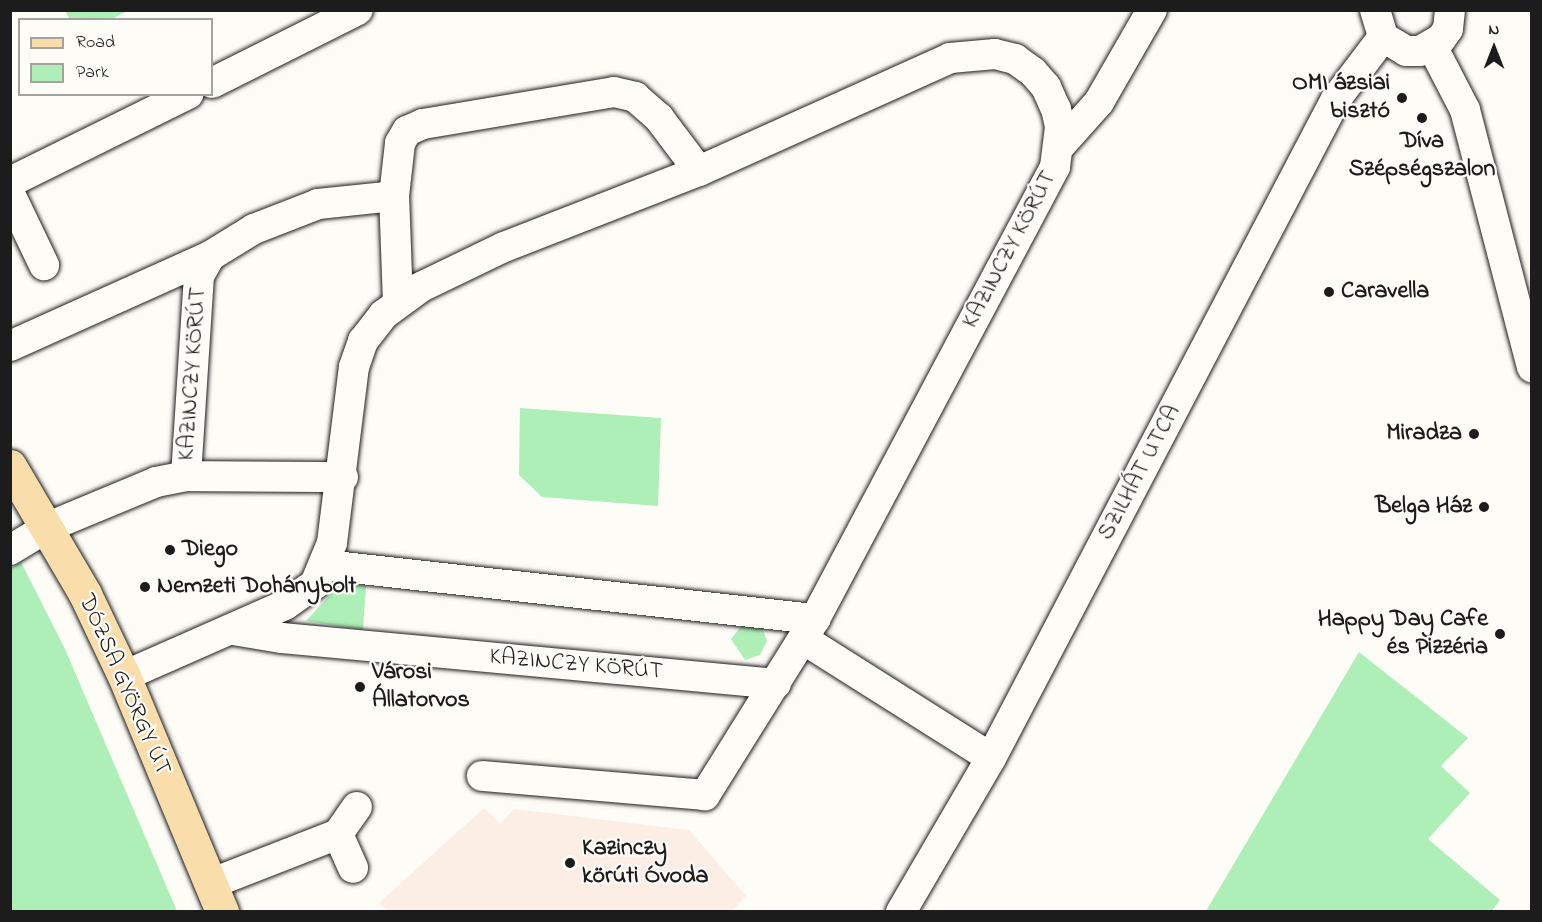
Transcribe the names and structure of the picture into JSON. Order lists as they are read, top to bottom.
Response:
{
  "streets": {
    "main road": ["DÓZSA GYÖRGY ÚT"],
    "street": ["KAZINCZY KÖRÚT", "SZILHÁT UTCA"]
  },
  "crossings": [
    ["KAZINCZY KÖRÚT", "DÓZSA GYÖRGY ÚT"]
  ],
  "places": [
    "OMI ázsiai bisztó",
    "Díva Szépségszalon",
    "Caravella",
    "Miradza",
    "Belga Ház",
    "Diego",
    "Nemzeti Dohánybolt",
    "Happy Day Cafe és Pizzéria",
    "Városi Állatorvos",
    "Kazinczy körúti Óvoda"
  ],
  "legend": ["Road", "Park"],
  "north": "top"
}
